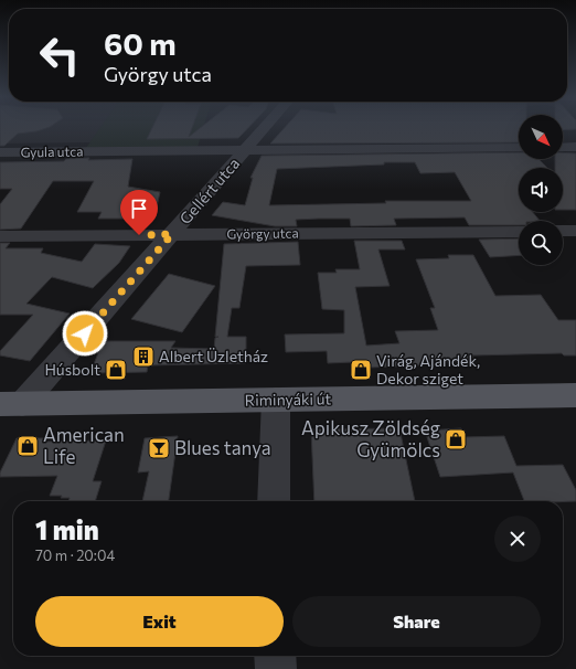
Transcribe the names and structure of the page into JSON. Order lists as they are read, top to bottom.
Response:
{
  "streets": {
    "main road": ["Riminyáki út"],
    "street": ["Gyula utca", "Gellért utca", "György utca"]
  },
  "crossings": [
    ["Gyula utca", "Gellért utca"],
    ["Gellért utca", "György utca"],
    ["Gellért utca", "Riminyáki út"]
  ],
  "places": {
    "building": ["Albert Üzletház"],
    "shop": [
      "Húsbolt",
      "Virág, Ajándék, Dekor sziget",
      "Apikusz Zöldség Gyümölcs",
      "American Life"
    ],
    "bar": ["Blues tanya"]
  },
  "north": "bottom right",
  "page": {
    "turn": ["60 m", "György utca"],
    "heading": ["1 min", "70 m · 20:04"],
    "buttons": ["Exit", "Share"]
  }
}
